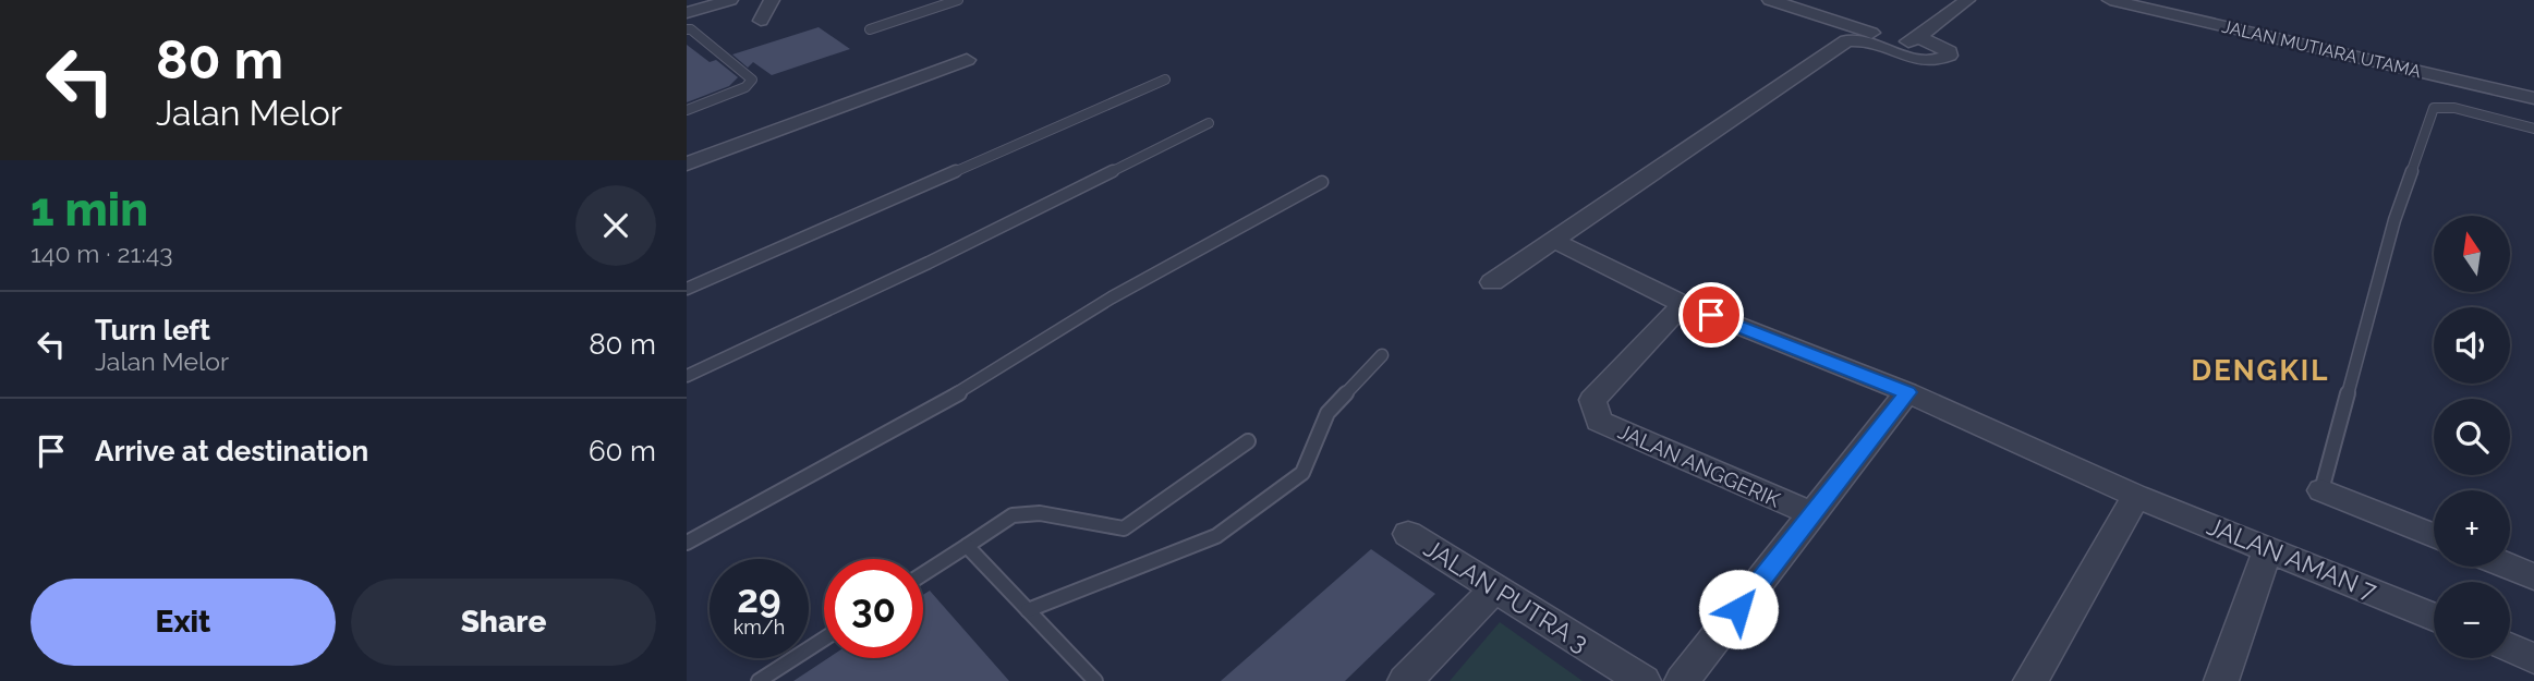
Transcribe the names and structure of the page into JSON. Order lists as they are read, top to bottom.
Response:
{
  "streets": {
    "street": [
      "JALAN MUTIARA UTAMA",
      "JALAN ANGGERIK",
      "JALAN AMAN 7",
      "JALAN PUTRA 3"
    ]
  },
  "crossings": [
    ["JALAN ANGGERIK", "JALAN AMAN 7"]
  ],
  "districts": ["DENGKIL"],
  "north": "top",
  "page": {
    "turn": ["80 m", "Jalan Melor"],
    "heading": ["1 min", "140 m · 21:43"],
    "map_buttons": ["+", "−"],
    "list": [
      {
        "name": "Turn left",
        "note": "Jalan Melor",
        "value": "80 m"
      },
      {
        "name": "Arrive at destination",
        "value": "60 m"
      }
    ],
    "speed": "29 km/h",
    "limit": "30",
    "buttons": ["Exit", "Share"]
  }
}
